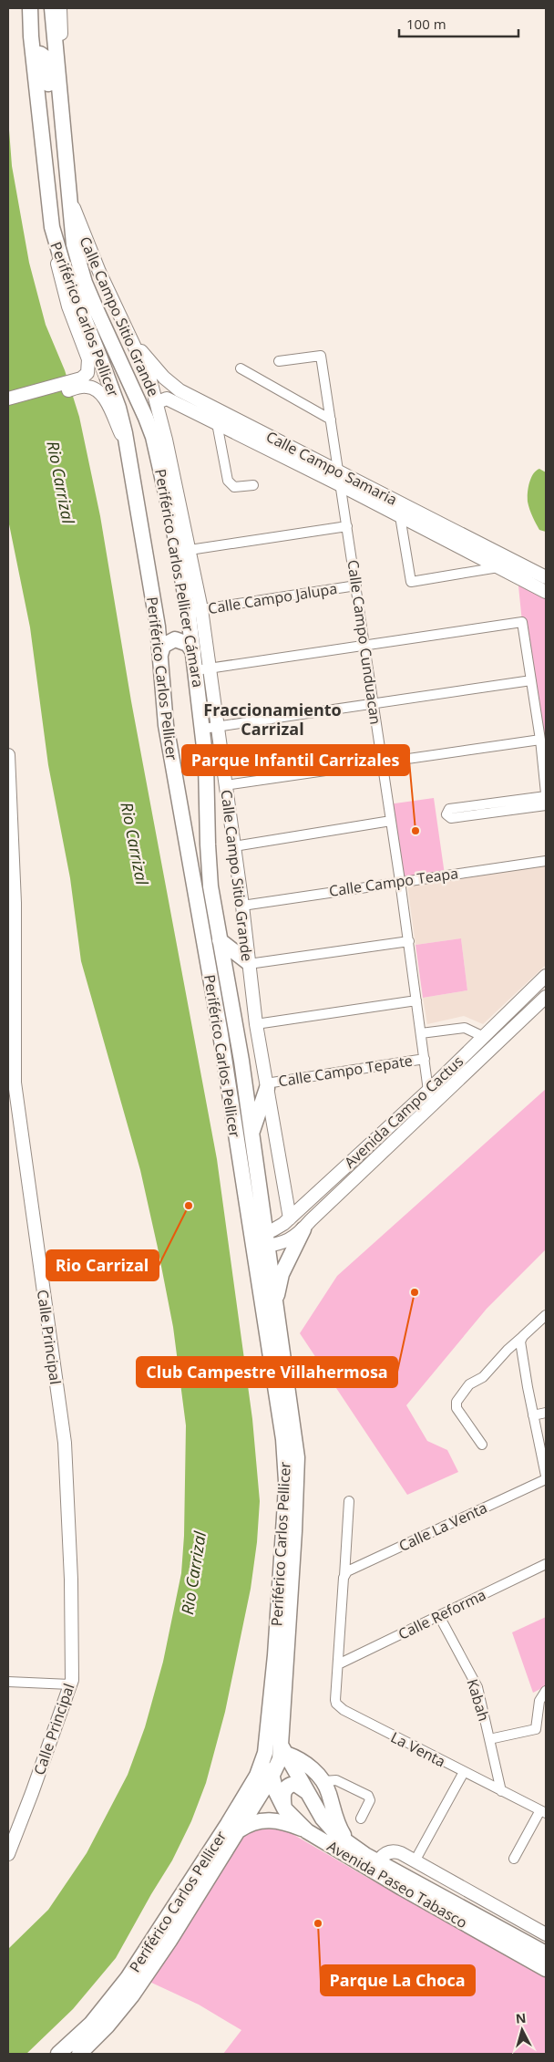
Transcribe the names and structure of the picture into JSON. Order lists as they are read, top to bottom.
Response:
{
  "streets": {
    "main road": ["Periférico Carlos Pellicer", "Periférico Carlos Pellicer Cámara", "Avenida Paseo Tabasco"],
    "street": [
      "Calle Campo Sitio Grande",
      "Calle Campo Samaria",
      "Calle Campo Jalupa",
      "Calle Campo Cunduacan",
      "Calle Campo Teapa",
      "Calle Campo Tepate",
      "Avenida Campo Cactus",
      "Calle Principal",
      "Calle La Venta",
      "Calle Reforma",
      "Kabah",
      "La Venta"
    ]
  },
  "crossings": [
    ["Calle Campo Sitio Grande", "Calle Campo Samaria"],
    ["Calle Campo Sitio Grande", "Periférico Carlos Pellicer Cámara"],
    ["Calle Campo Sitio Grande", "Calle Campo Jalupa"],
    ["Calle Campo Sitio Grande", "Calle Campo Teapa"],
    ["Calle Campo Sitio Grande", "Calle Campo Tepate"],
    ["Calle Campo Sitio Grande", "Avenida Campo Cactus"],
    ["Periférico Carlos Pellicer", "Periférico Carlos Pellicer Cámara"],
    ["Periférico Carlos Pellicer", "Avenida Campo Cactus"],
    ["Periférico Carlos Pellicer", "Avenida Paseo Tabasco"],
    ["Calle Campo Samaria", "Calle Campo Cunduacan"],
    ["Periférico Carlos Pellicer Cámara", "Calle Campo Jalupa"],
    ["Periférico Carlos Pellicer Cámara", "Avenida Campo Cactus"],
    ["Periférico Carlos Pellicer Cámara", "Avenida Paseo Tabasco"],
    ["Calle Campo Jalupa", "Calle Campo Cunduacan"],
    ["Calle Campo Cunduacan", "Calle Campo Teapa"],
    ["Calle Campo Cunduacan", "Calle Campo Tepate"],
    ["Calle Campo Cunduacan", "Avenida Campo Cactus"],
    ["Calle Reforma", "Kabah"],
    ["Calle Reforma", "La Venta"],
    ["Kabah", "La Venta"]
  ],
  "districts": ["Fraccionamiento Carrizal"],
  "water": ["Rio Carrizal"],
  "places": [
    "Parque Infantil Carrizales",
    "Rio Carrizal",
    "Club Campestre Villahermosa",
    "Parque La Choca"
  ],
  "scale_bar": "100 m",
  "north": "top"
}
